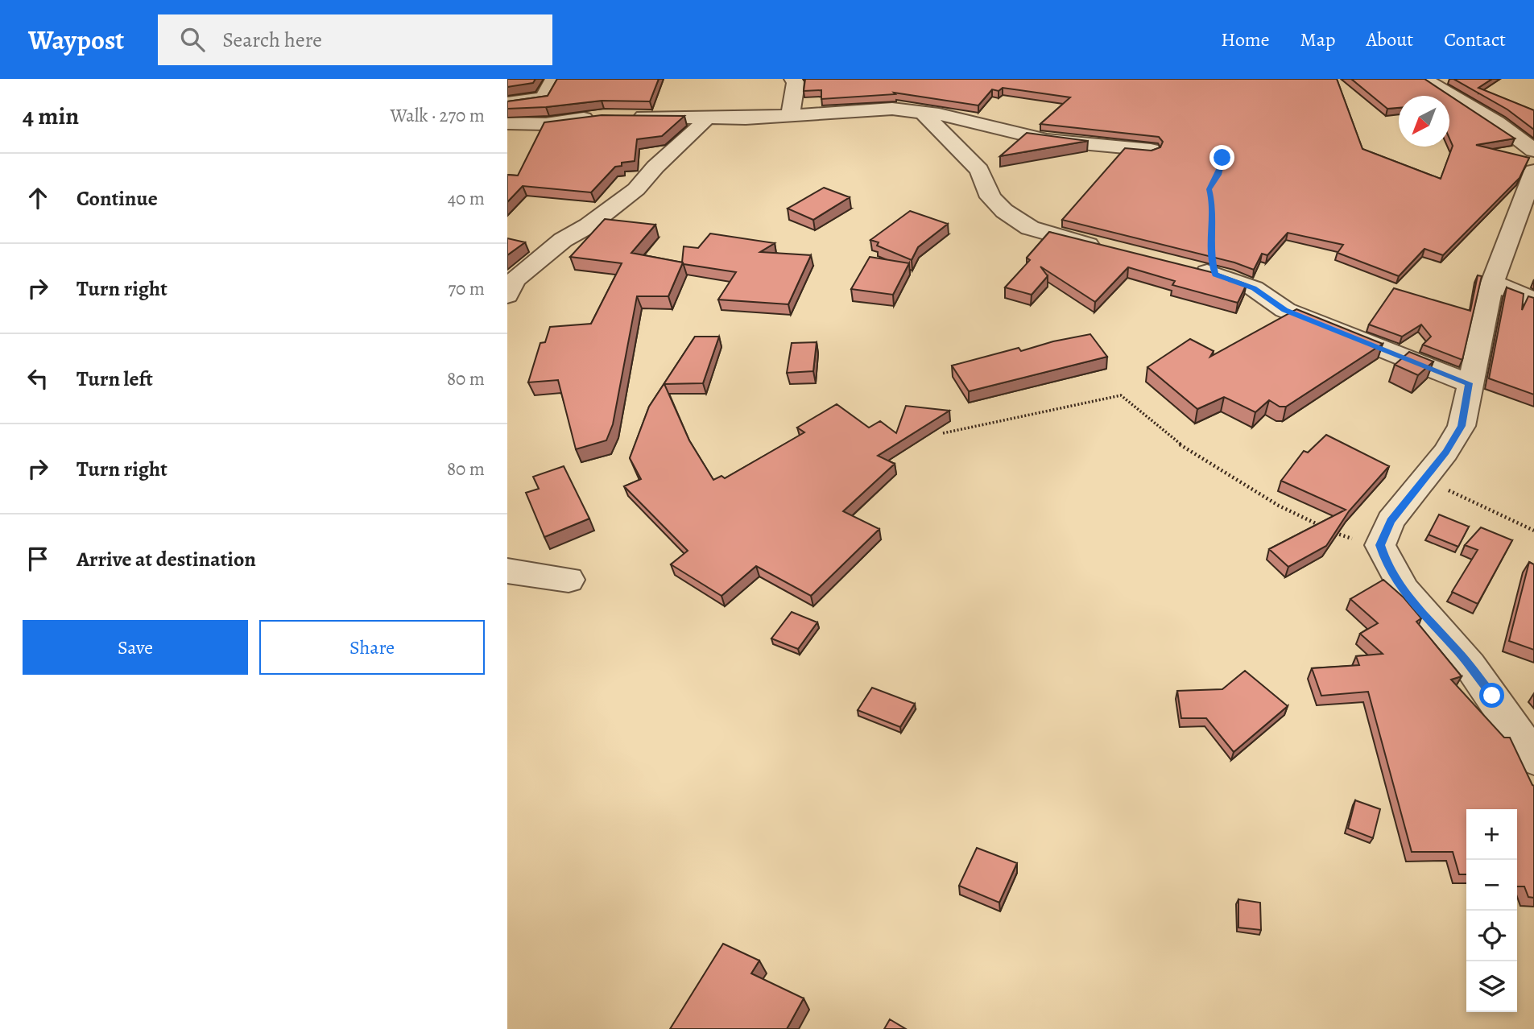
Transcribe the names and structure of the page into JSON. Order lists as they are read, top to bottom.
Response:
{
  "north": "bottom left",
  "page": {
    "header": "Waypost",
    "search": "Search here",
    "nav": [
      "Home",
      "Map",
      "About",
      "Contact"
    ],
    "heading": ["4 min", "Walk · 270 m"],
    "list": [
      ["Continue", "40 m"],
      ["Turn right", "70 m"],
      ["Turn left", "80 m"],
      ["Turn right", "80 m"],
      "Arrive at destination"
    ],
    "buttons": ["Save", "Share"],
    "map_buttons": ["+", "−"]
  }
}
